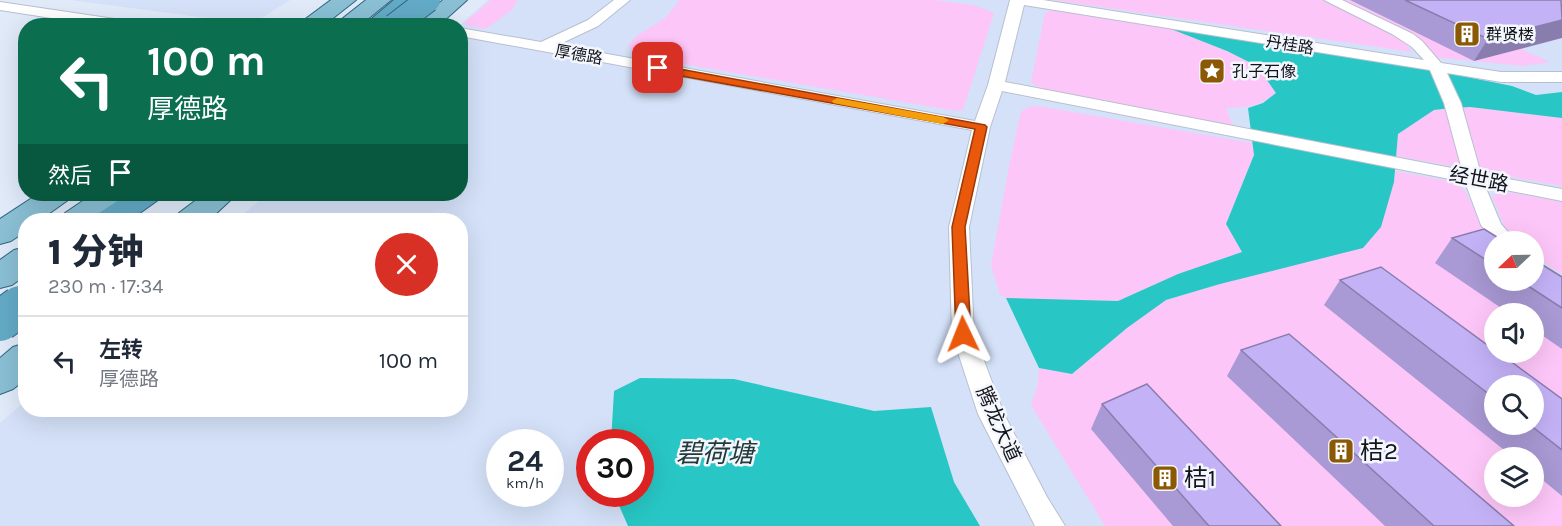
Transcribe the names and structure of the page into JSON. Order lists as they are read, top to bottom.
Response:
{
  "streets": {
    "street": [
      "丹桂路",
      "厚德路",
      "经世路",
      "腾龙大道"
    ]
  },
  "crossings": [
    ["丹桂路", "腾龙大道"],
    ["厚德路", "腾龙大道"],
    ["经世路", "腾龙大道"]
  ],
  "water": ["碧荷塘"],
  "places": {
    "building": ["群贤楼", "桔2", "桔1"],
    "place": ["孔子石像"]
  },
  "north": "left",
  "page": {
    "turn": ["100 m", "厚德路"],
    "then": "然后",
    "heading": ["1 分钟", "230 m · 17:34"],
    "list": [
      {
        "name": "左转",
        "note": "厚德路",
        "value": "100 m"
      }
    ],
    "speed": "24 km/h",
    "limit": "30"
  }
}
